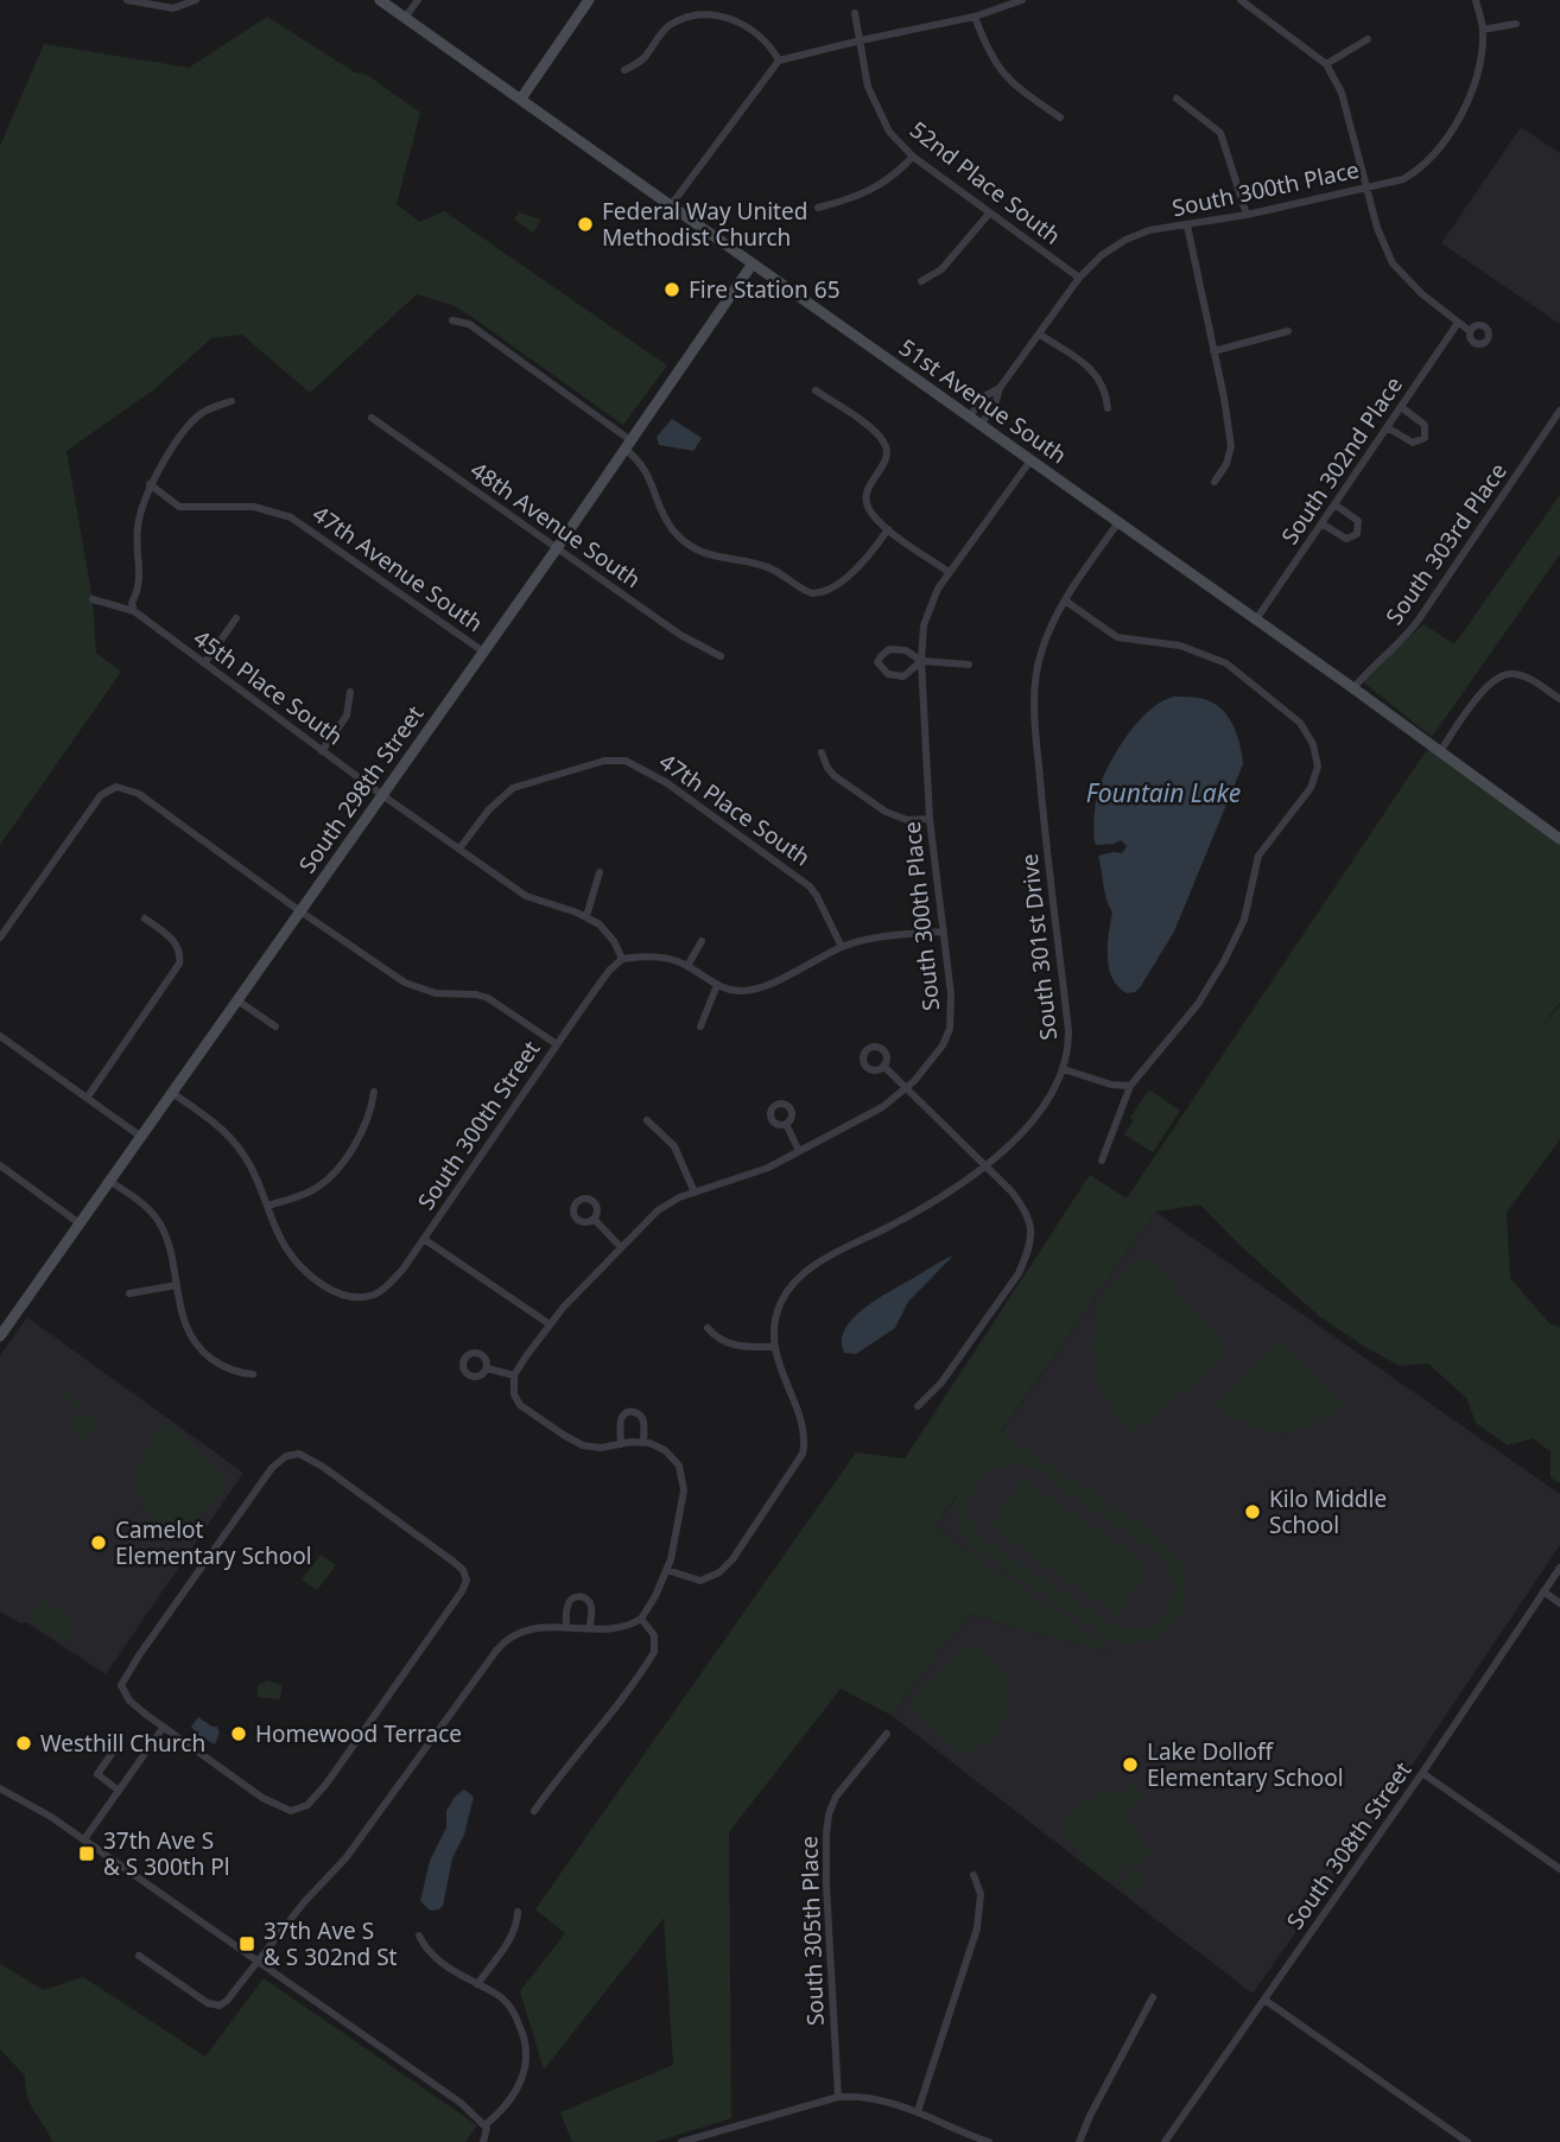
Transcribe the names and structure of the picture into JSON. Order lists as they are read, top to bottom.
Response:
{
  "streets": {
    "main road": ["51st Avenue South", "South 298th Street"],
    "street": [
      "52nd Place South",
      "South 300th Place",
      "South 302nd Place",
      "48th Avenue South",
      "South 303rd Place",
      "47th Avenue South",
      "45th Place South",
      "47th Place South",
      "South 301st Drive",
      "South 300th Street",
      "South 308th Street",
      "South 305th Place"
    ]
  },
  "crossings": [
    ["52nd Place South", "South 300th Place"],
    ["South 300th Place", "51st Avenue South"],
    ["51st Avenue South", "South 302nd Place"],
    ["51st Avenue South", "South 303rd Place"],
    ["51st Avenue South", "South 298th Street"],
    ["51st Avenue South", "South 301st Drive"],
    ["48th Avenue South", "South 298th Street"],
    ["47th Avenue South", "South 298th Street"],
    ["45th Place South", "South 298th Street"],
    ["45th Place South", "47th Place South"],
    ["45th Place South", "South 300th Street"]
  ],
  "water": ["Fountain Lake"],
  "places": {
    "other": [
      "Federal Way United Methodist Church",
      "Fire Station 65",
      "Kilo Middle School",
      "Camelot Elementary School",
      "Homewood Terrace",
      "Westhill Church",
      "Lake Dolloff Elementary School"
    ],
    "transit": ["37th Ave S & S 300th Pl", "37th Ave S & S 302nd St"]
  }
}
